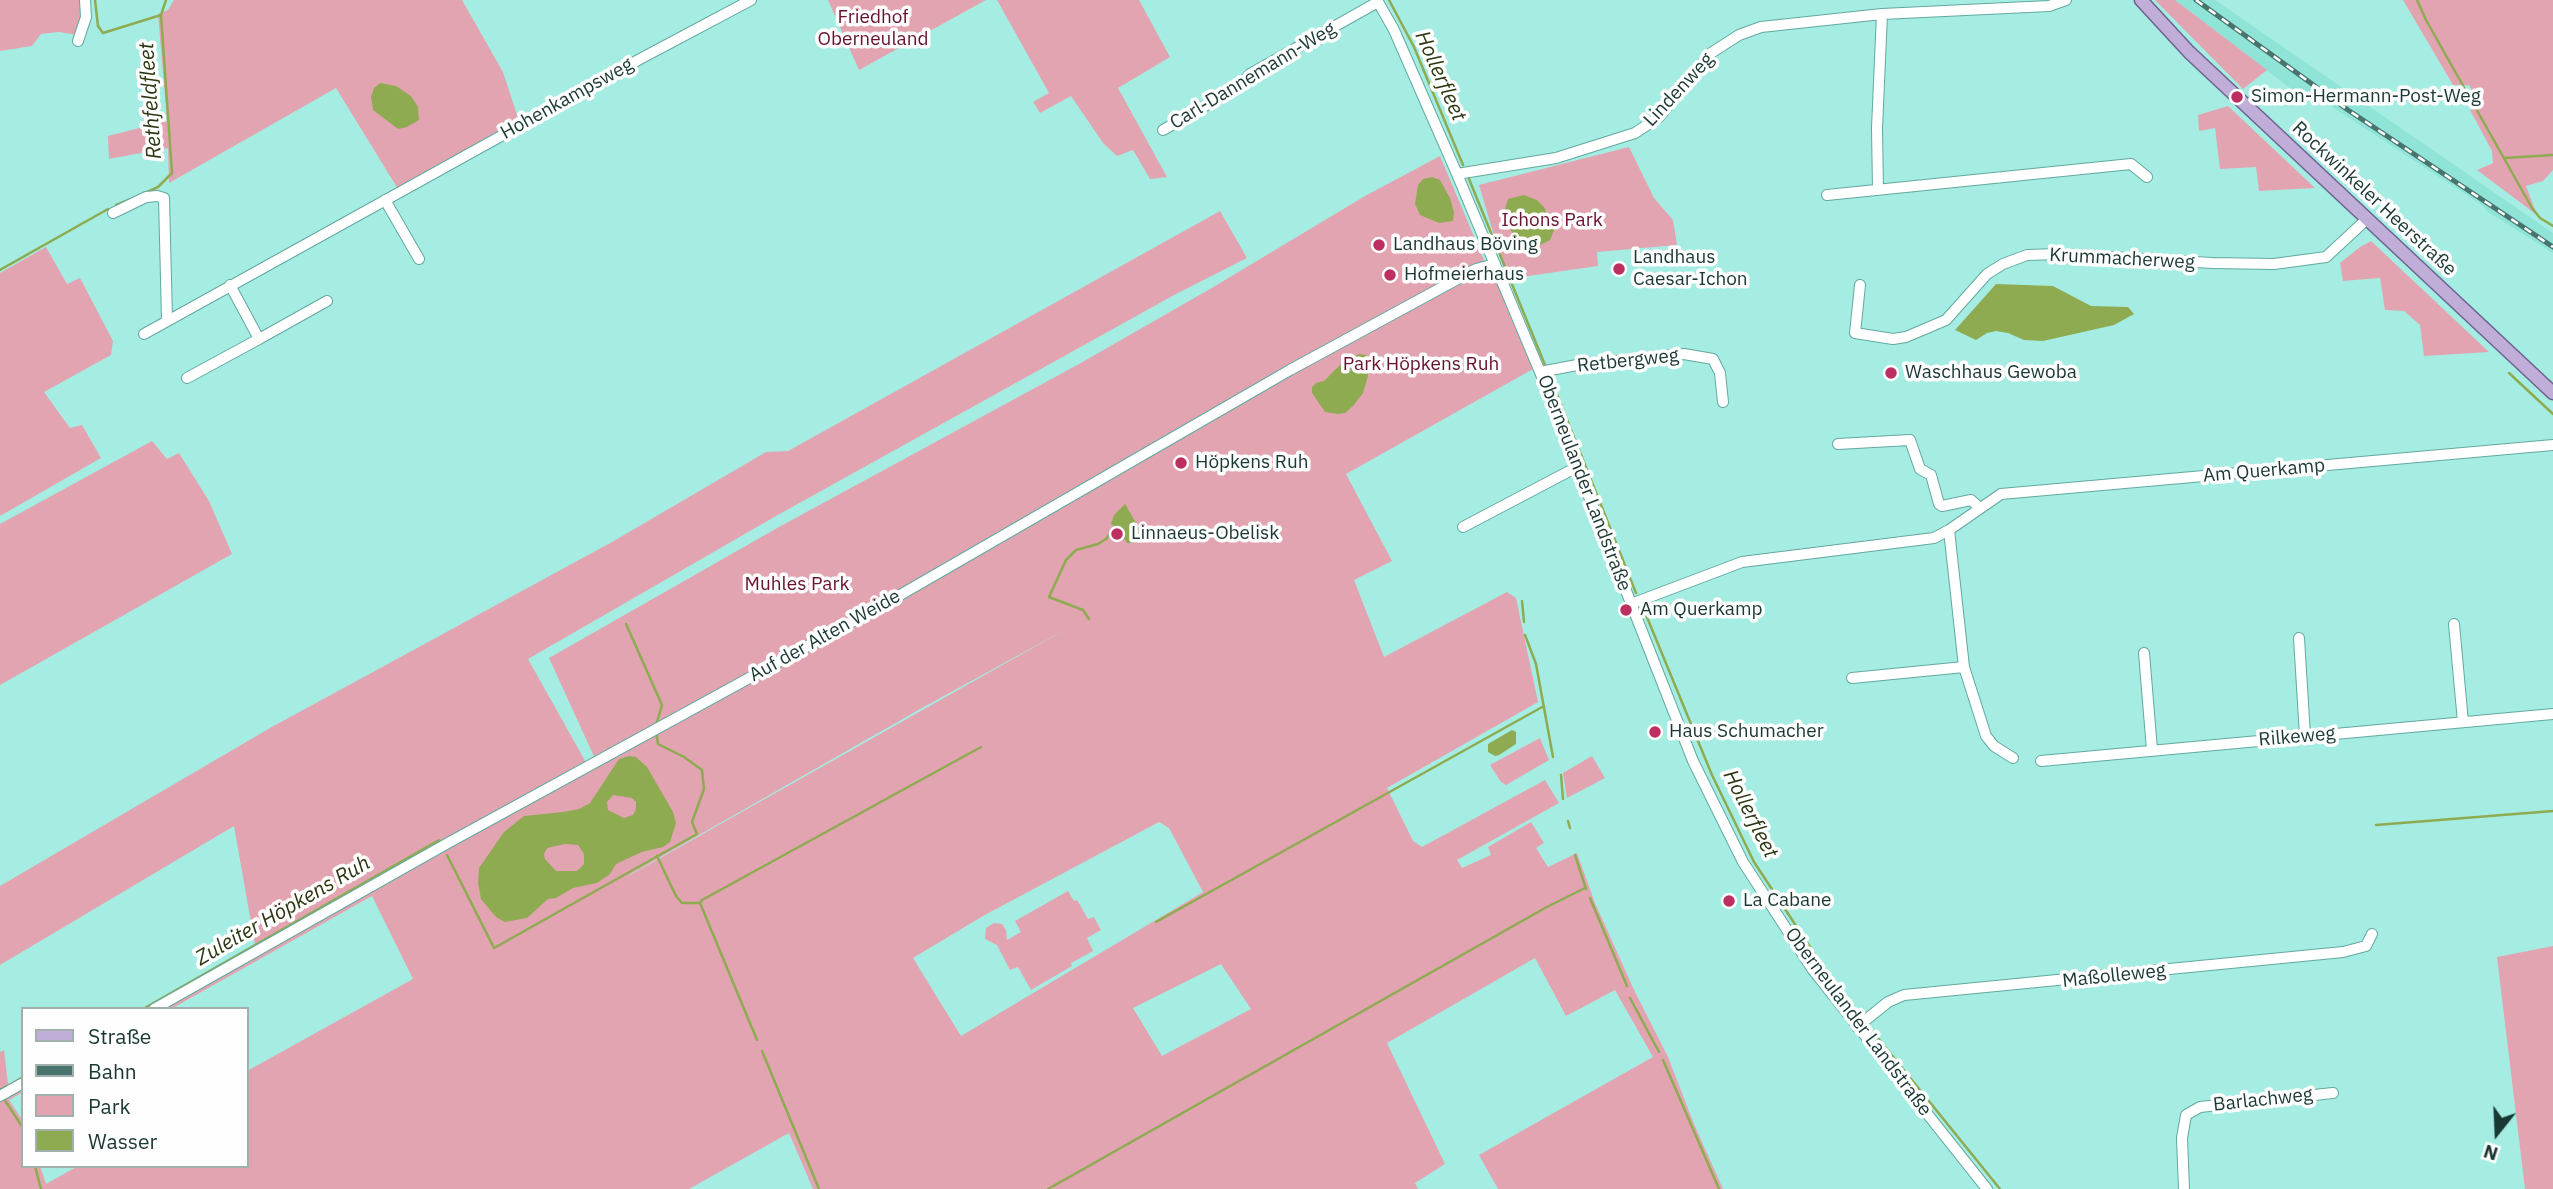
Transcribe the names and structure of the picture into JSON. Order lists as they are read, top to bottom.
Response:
{
  "streets": {
    "main road": ["Rockwinkeler Heerstraße"],
    "street": [
      "Carl-Dannemann-Weg",
      "Lindenweg",
      "Hohenkampsweg",
      "Krummacherweg",
      "Retbergweg",
      "Am Querkamp",
      "Oberneulander Landstraße",
      "Auf der Alten Weide",
      "Rilkeweg",
      "Maßolleweg",
      "Barlachweg"
    ]
  },
  "crossings": [
    ["Carl-Dannemann-Weg", "Oberneulander Landstraße"],
    ["Lindenweg", "Oberneulander Landstraße"],
    ["Rockwinkeler Heerstraße", "Krummacherweg"],
    ["Retbergweg", "Oberneulander Landstraße"],
    ["Am Querkamp", "Oberneulander Landstraße"],
    ["Oberneulander Landstraße", "Auf der Alten Weide"],
    ["Oberneulander Landstraße", "Maßolleweg"]
  ],
  "water": ["Hollerfleet", "Rethfeldfleet", "Zuleiter Höpkens Ruh"],
  "parks": [
    "Friedhof Oberneuland",
    "Ichons Park",
    "Park Höpkens Ruh",
    "Muhles Park"
  ],
  "places": [
    "Simon-Hermann-Post-Weg",
    "Landhaus Böving",
    "Landhaus Caesar-Ichon",
    "Hofmeierhaus",
    "Waschhaus Gewoba",
    "Höpkens Ruh",
    "Linnaeus-Obelisk",
    "Am Querkamp",
    "Haus Schumacher",
    "La Cabane"
  ],
  "legend": [
    "Straße",
    "Bahn",
    "Park",
    "Wasser"
  ],
  "north": "bottom"
}
